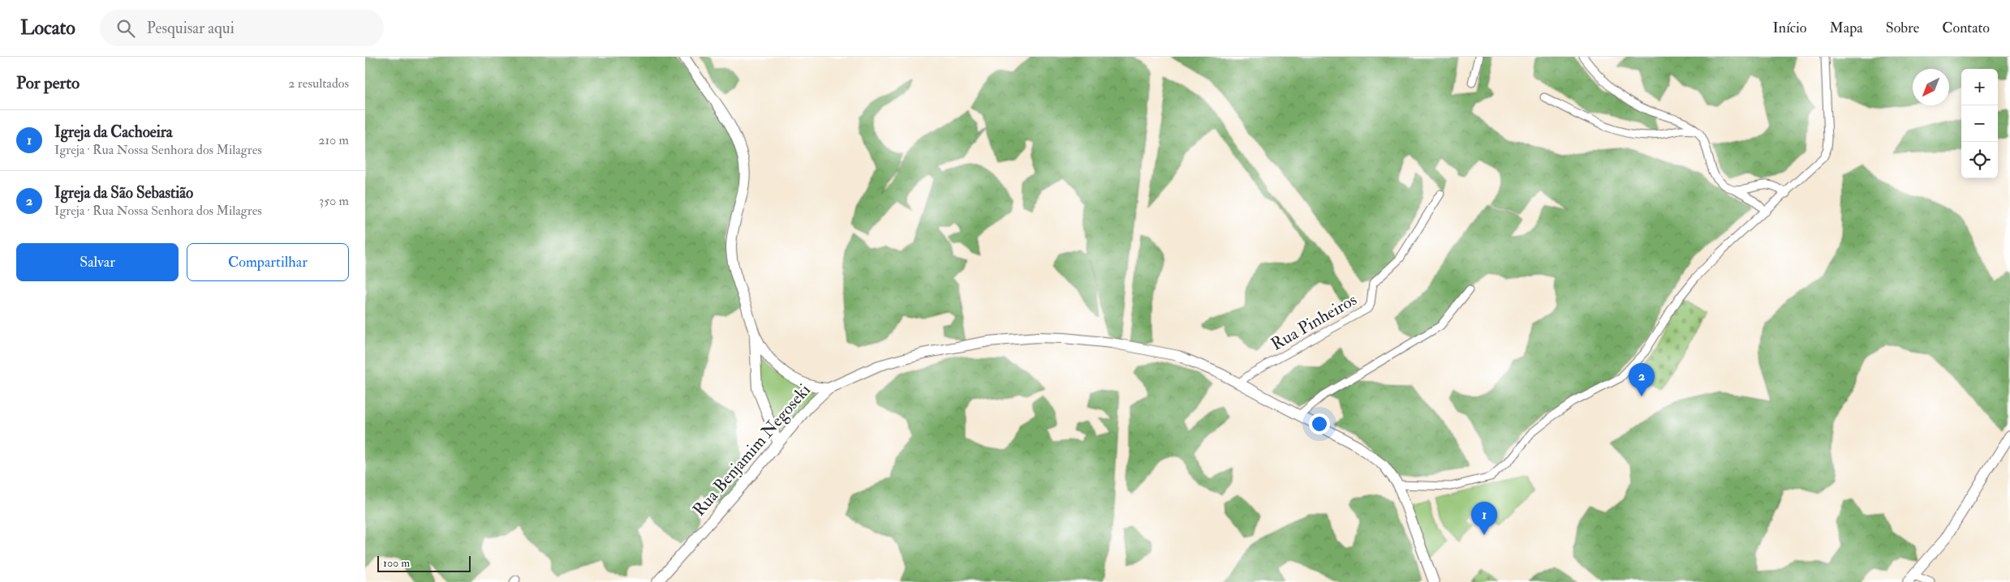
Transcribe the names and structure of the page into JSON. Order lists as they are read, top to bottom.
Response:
{
  "streets": {
    "main road": ["Rua Benjamim Negoseki"],
    "street": ["Rua Pinheiros"]
  },
  "crossings": [
    ["Rua Pinheiros", "Rua Benjamim Negoseki"]
  ],
  "scale_bar": "100 m",
  "north": "bottom left",
  "page": {
    "header": "Locato",
    "search": "Pesquisar aqui",
    "nav": [
      "Início",
      "Mapa",
      "Sobre",
      "Contato"
    ],
    "heading": ["Por perto", "2 resultados"],
    "map_buttons": ["+", "−"],
    "list": [
      {
        "mark": "1",
        "name": "Igreja da Cachoeira",
        "note": "Igreja · Rua Nossa Senhora dos Milagres",
        "value": "210 m"
      },
      {
        "mark": "2",
        "name": "Igreja da São Sebastião",
        "note": "Igreja · Rua Nossa Senhora dos Milagres",
        "value": "350 m"
      }
    ],
    "buttons": ["Salvar", "Compartilhar"],
    "pins": ["2", "1"],
    "scale": "100 m"
  }
}
